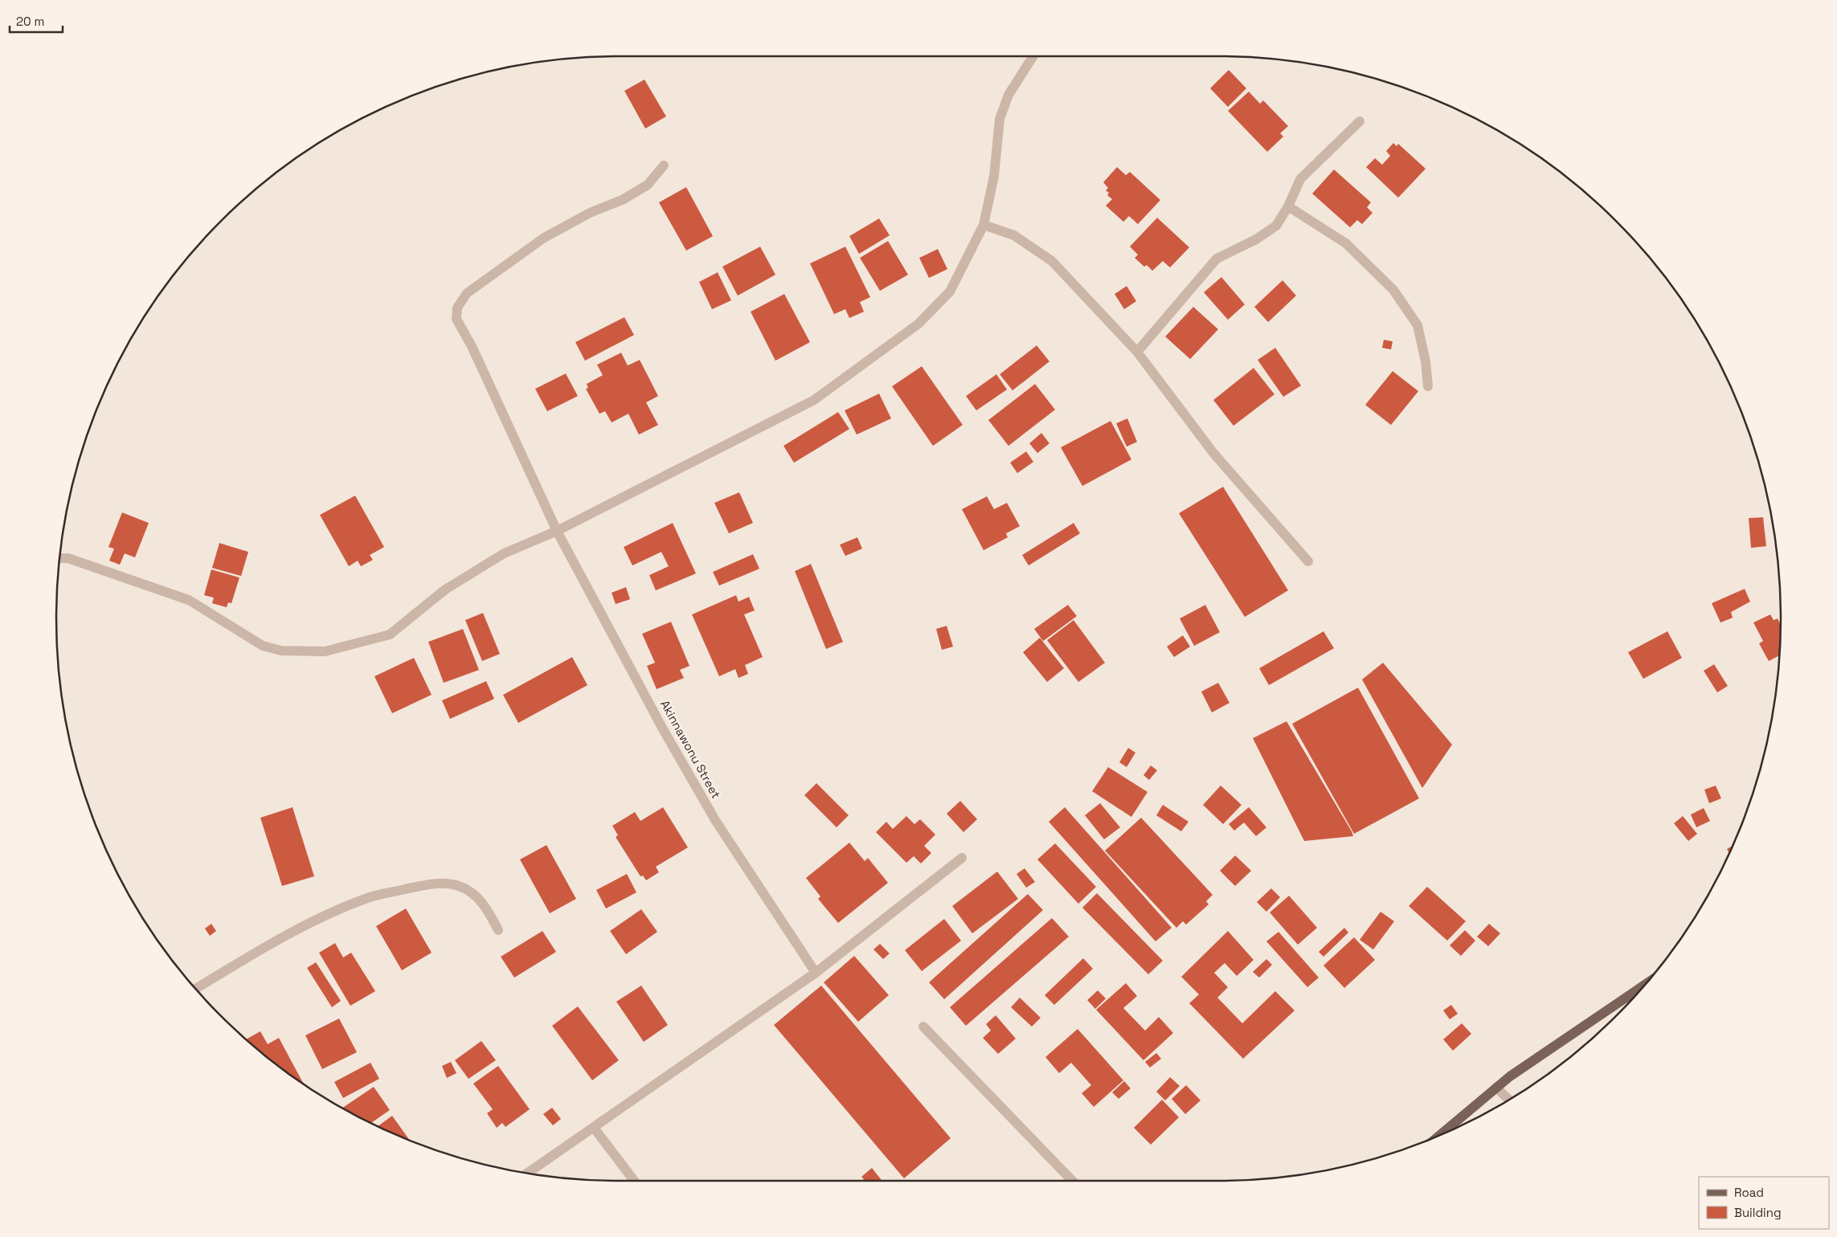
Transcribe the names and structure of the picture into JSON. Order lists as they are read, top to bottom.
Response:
{
  "streets": {
    "street": ["Akinnawonu Street"]
  },
  "legend": ["Road", "Building"],
  "scale_bar": "20 m"
}
